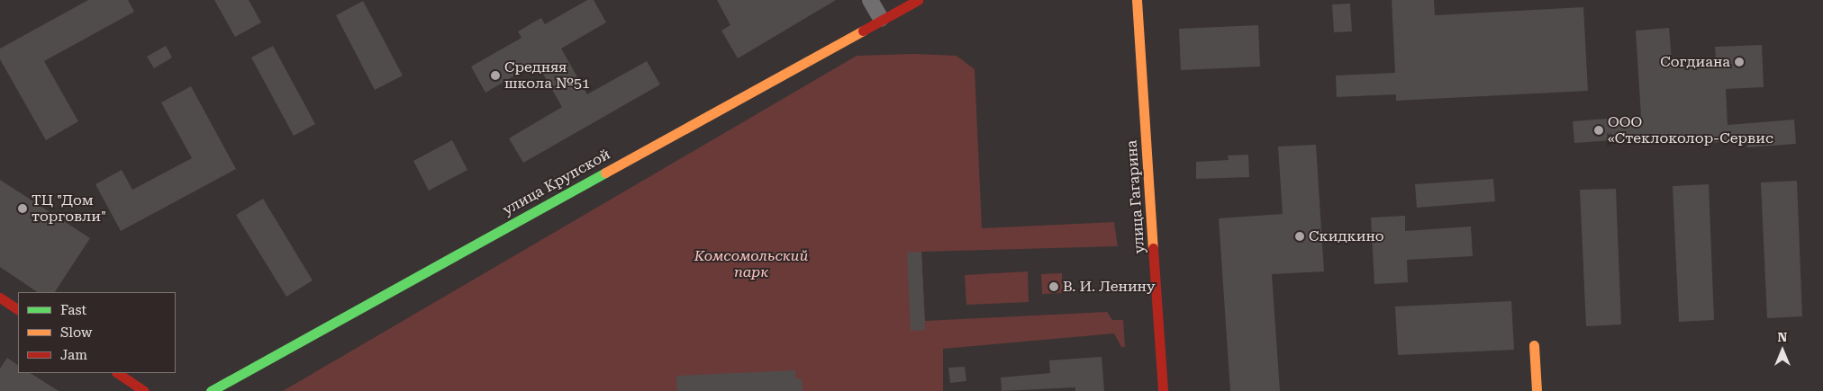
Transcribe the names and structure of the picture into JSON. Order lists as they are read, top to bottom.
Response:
{
  "streets": {
    "main road": ["улица Крупской", "улица Гагарина"]
  },
  "parks": ["Комсомольский парк"],
  "places": [
    "Согдиана",
    "Средняя школа №51",
    "ООО «Стеклоколор-Сервис",
    "ТЦ \"Дом торговли\"",
    "Скидкино",
    "В. И. Ленину"
  ],
  "legend": ["Fast", "Slow", "Jam"],
  "north": "top"
}
